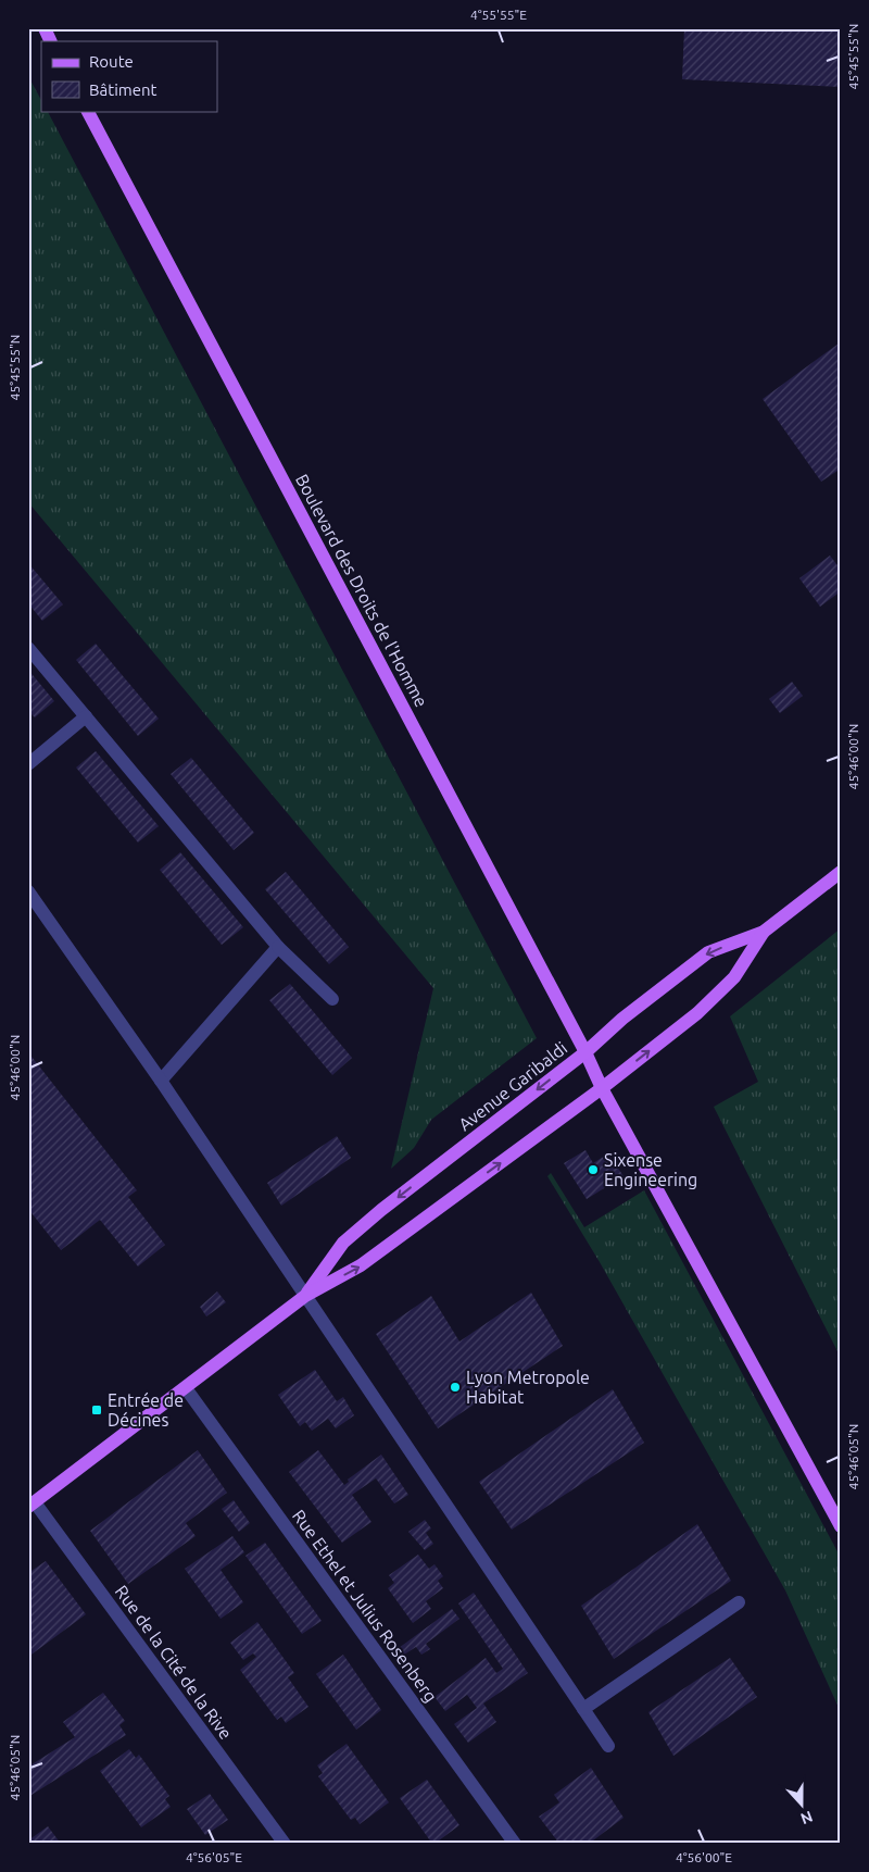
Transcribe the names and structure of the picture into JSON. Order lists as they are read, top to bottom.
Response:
{
  "streets": {
    "main road": ["Boulevard des Droits de l'Homme", "Avenue Garibaldi"],
    "street": ["Rue Ethel et Julius Rosenberg", "Rue de la Cité de la Rive"]
  },
  "crossings": [
    ["Boulevard des Droits de l'Homme", "Avenue Garibaldi"],
    ["Avenue Garibaldi", "Rue Ethel et Julius Rosenberg"],
    ["Avenue Garibaldi", "Rue de la Cité de la Rive"]
  ],
  "places": {
    "other": ["Sixense Engineering", "Lyon Metropole Habitat"],
    "transit": ["Entrée de Décines"]
  },
  "legend": ["Route", "Bâtiment"],
  "north": "bottom",
  "coordinates": [
    "4°55'55\"E",
    "45°45'55\"N",
    "45°46'00\"N",
    "45°46'05\"N",
    "4°56'05\"E",
    "4°56'00\"E"
  ]
}
